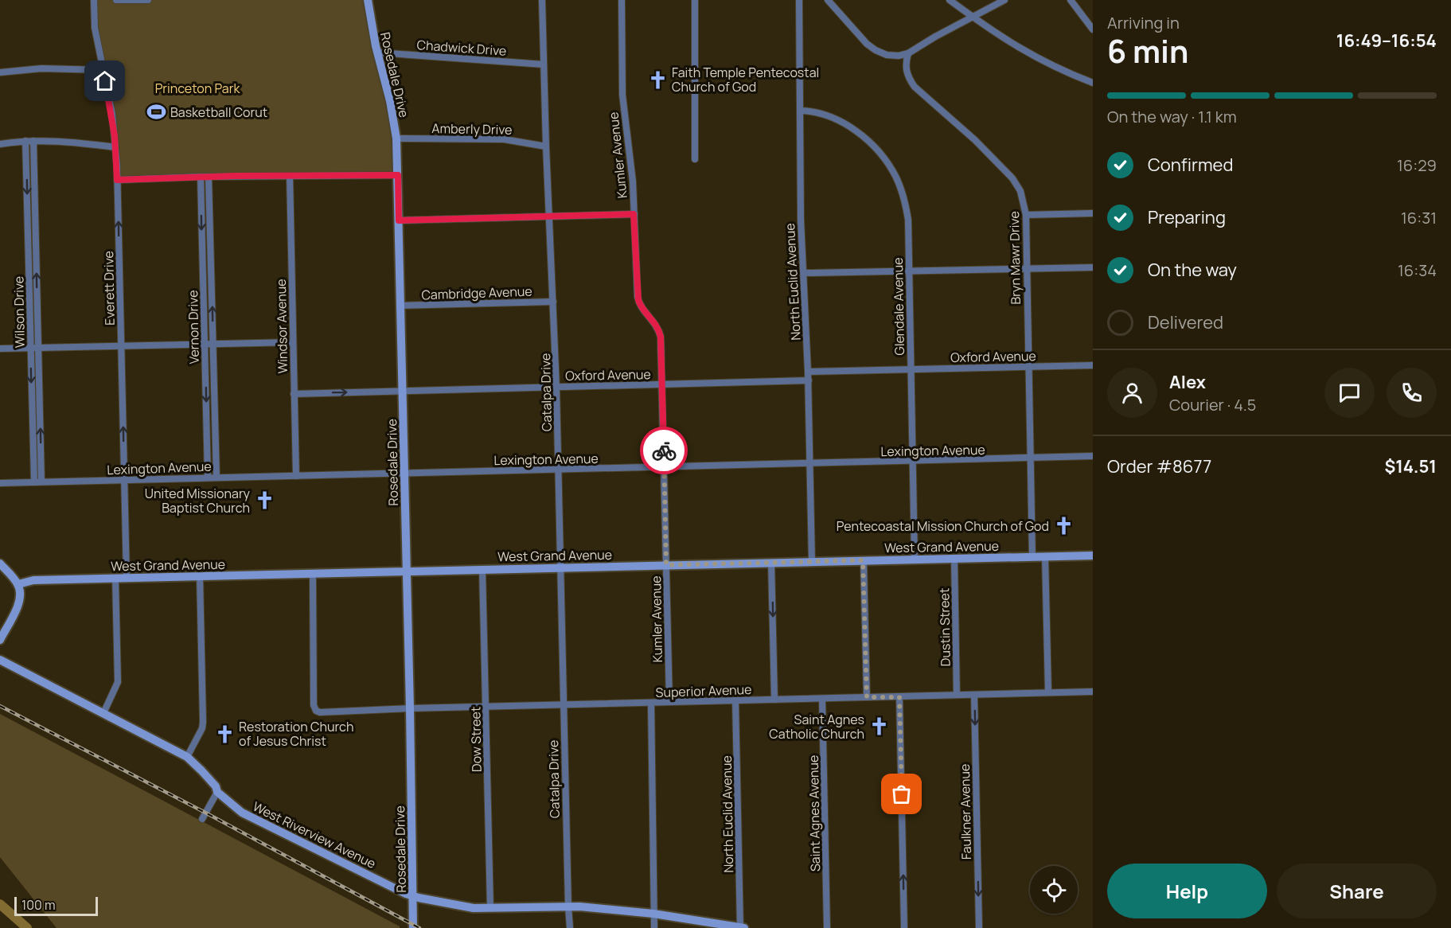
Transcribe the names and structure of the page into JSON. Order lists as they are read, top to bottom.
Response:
{
  "streets": {
    "street": [
      "Chadwick Drive",
      "Rosedale Drive",
      "Amberly Drive",
      "Kumler Avenue",
      "Bryn Mawr Drive",
      "North Euclid Avenue",
      "Everett Drive",
      "Cambridge Avenue",
      "Glendale Avenue",
      "Wilson Drive",
      "Windsor Avenue",
      "Vernon Drive",
      "Oxford Avenue",
      "Catalpa Drive",
      "Lexington Avenue",
      "West Grand Avenue",
      "Dustin Street",
      "Superior Avenue",
      "Dow Street",
      "Faulkner Avenue",
      "Saint Agnes Avenue",
      "West Riverview Avenue"
    ]
  },
  "crossings": [
    ["Chadwick Drive", "Rosedale Drive"],
    ["Chadwick Drive", "Catalpa Drive"],
    ["Rosedale Drive", "Amberly Drive"],
    ["Rosedale Drive", "Cambridge Avenue"],
    ["Rosedale Drive", "Oxford Avenue"],
    ["Rosedale Drive", "Lexington Avenue"],
    ["Rosedale Drive", "West Grand Avenue"],
    ["Rosedale Drive", "Superior Avenue"],
    ["Rosedale Drive", "West Riverview Avenue"],
    ["Amberly Drive", "Catalpa Drive"],
    ["Kumler Avenue", "Oxford Avenue"],
    ["Kumler Avenue", "Lexington Avenue"],
    ["Kumler Avenue", "West Grand Avenue"],
    ["Kumler Avenue", "Superior Avenue"],
    ["Bryn Mawr Drive", "Oxford Avenue"],
    ["Bryn Mawr Drive", "Lexington Avenue"],
    ["Bryn Mawr Drive", "West Grand Avenue"],
    ["North Euclid Avenue", "Glendale Avenue"],
    ["North Euclid Avenue", "Oxford Avenue"],
    ["North Euclid Avenue", "Lexington Avenue"],
    ["North Euclid Avenue", "West Grand Avenue"],
    ["North Euclid Avenue", "Superior Avenue"],
    ["North Euclid Avenue", "West Riverview Avenue"],
    ["Everett Drive", "Lexington Avenue"],
    ["Everett Drive", "West Grand Avenue"],
    ["Cambridge Avenue", "Catalpa Drive"],
    ["Glendale Avenue", "Oxford Avenue"],
    ["Glendale Avenue", "Lexington Avenue"],
    ["Glendale Avenue", "West Grand Avenue"],
    ["Wilson Drive", "Lexington Avenue"],
    ["Windsor Avenue", "Oxford Avenue"],
    ["Windsor Avenue", "Lexington Avenue"],
    ["Vernon Drive", "Lexington Avenue"],
    ["Oxford Avenue", "Catalpa Drive"],
    ["Catalpa Drive", "Lexington Avenue"],
    ["Catalpa Drive", "West Grand Avenue"],
    ["Catalpa Drive", "Superior Avenue"],
    ["Catalpa Drive", "West Riverview Avenue"],
    ["West Grand Avenue", "Dustin Street"],
    ["West Grand Avenue", "Superior Avenue"],
    ["West Grand Avenue", "Dow Street"],
    ["Dustin Street", "Superior Avenue"],
    ["Superior Avenue", "Dow Street"],
    ["Superior Avenue", "Faulkner Avenue"],
    ["Superior Avenue", "Saint Agnes Avenue"],
    ["Dow Street", "West Riverview Avenue"]
  ],
  "one_way": ["Everett Drive", "Faulkner Avenue"],
  "parks": ["Princeton Park"],
  "places": {
    "church": [
      "Faith Temple Pentecostal Church of God",
      "United Missionary Baptist Church",
      "Pentecoastal Mission Church of God",
      "Saint Agnes Catholic Church",
      "Restoration Church of Jesus Christ"
    ],
    "sports": ["Basketball Corut"]
  },
  "scale_bar": "100 m",
  "page": {
    "heading": ["6 min", "Arriving in", "16:49–16:54"],
    "panel": [
      "Alex",
      "Courier · 4.5",
      "Order #8677",
      "$14.51"
    ],
    "bar": "On the way · 1.1 km",
    "list": [
      ["Confirmed", "16:29"],
      ["Preparing", "16:31"],
      ["On the way", "16:34"],
      "Delivered"
    ],
    "buttons": ["Help", "Share"],
    "scale": "100 m"
  }
}
